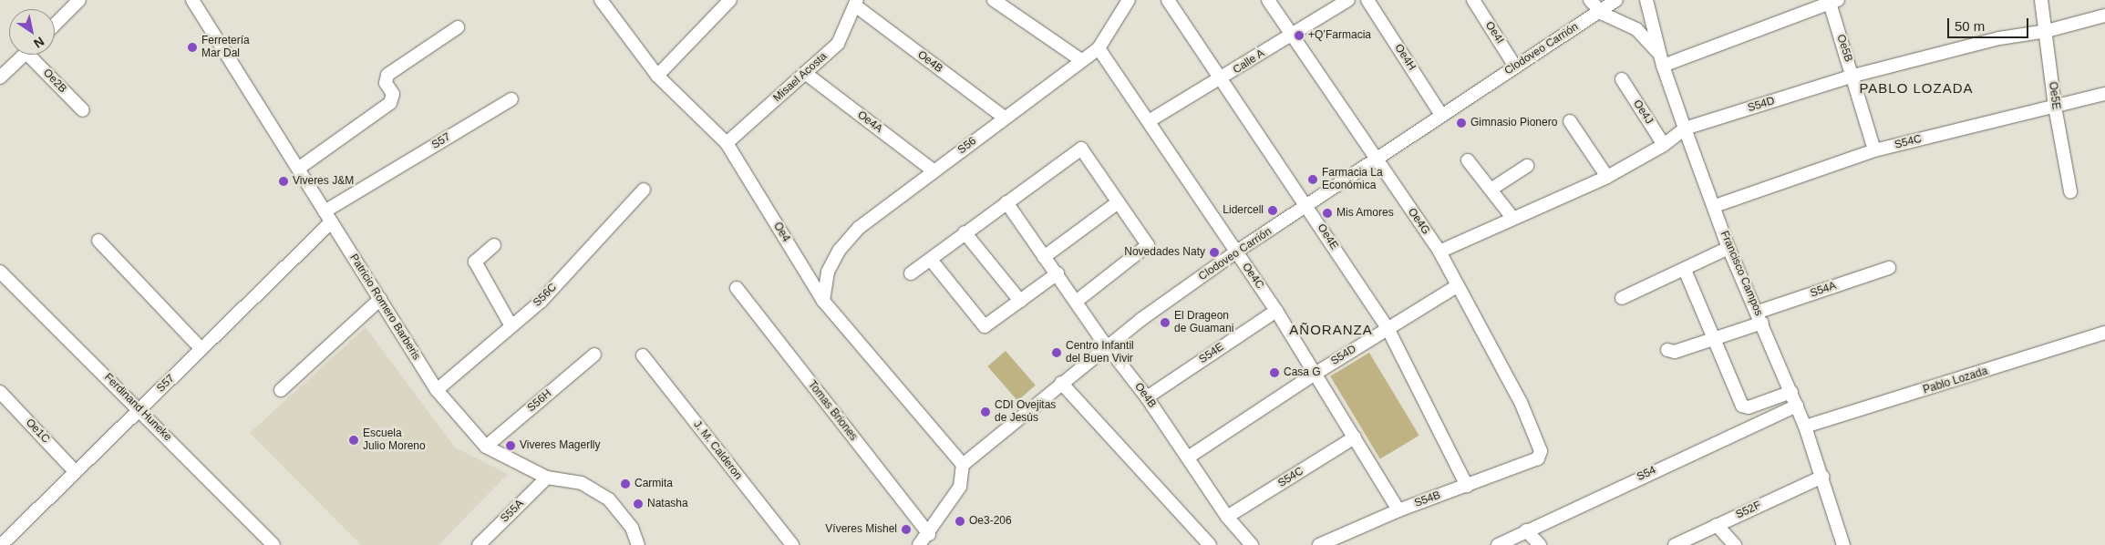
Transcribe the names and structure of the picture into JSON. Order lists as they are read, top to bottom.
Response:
{
  "streets": {
    "street": [
      "Oe4I",
      "Oe5B",
      "Clodoveo Carrión",
      "Oe4H",
      "Oe4B",
      "Calle A",
      "Misael Acosta",
      "Oe2B",
      "Oe5E",
      "S54D",
      "Oe4J",
      "Oe4A",
      "S57",
      "S54C",
      "S56",
      "Oe4G",
      "Oe4",
      "Oe4E",
      "Francisco Campos",
      "Oe4C",
      "S54A",
      "S56C",
      "Patricio Romero Barberis",
      "S54E",
      "Pablo Lozada",
      "S56H",
      "Ferdinand Huneke",
      "Tomas Briones",
      "Oe1C",
      "J. M. Calderon",
      "S54",
      "S54B",
      "S52F",
      "S55A"
    ]
  },
  "crossings": [
    ["Oe4I", "Clodoveo Carrión"],
    ["Oe5B", "S54D"],
    ["Oe5B", "S54C"],
    ["Clodoveo Carrión", "Oe4H"],
    ["Clodoveo Carrión", "Oe4B"],
    ["Clodoveo Carrión", "Oe4G"],
    ["Clodoveo Carrión", "Oe4"],
    ["Clodoveo Carrión", "Oe4E"],
    ["Clodoveo Carrión", "Oe4C"],
    ["Oe4B", "Misael Acosta"],
    ["Oe4B", "S54D"],
    ["Oe4B", "S54C"],
    ["Oe4B", "S56"],
    ["Oe4B", "S54E"],
    ["Calle A", "Oe4G"],
    ["Calle A", "Oe4E"],
    ["Calle A", "Oe4C"],
    ["Misael Acosta", "Oe4A"],
    ["Misael Acosta", "Oe4"],
    ["Oe5E", "S54D"],
    ["Oe5E", "S54C"],
    ["S54D", "Oe4J"],
    ["S54D", "Oe4G"],
    ["S54D", "Oe4E"],
    ["S54D", "Francisco Campos"],
    ["S54D", "Oe4C"],
    ["Oe4A", "S56"],
    ["S57", "Patricio Romero Barberis"],
    ["S57", "Ferdinand Huneke"],
    ["S57", "Oe1C"],
    ["S54C", "Francisco Campos"],
    ["S54C", "Oe4C"],
    ["S56", "Oe4"],
    ["S56", "Oe4C"],
    ["Oe4G", "S54B"],
    ["Oe4E", "S54B"],
    ["Francisco Campos", "S54A"],
    ["Francisco Campos", "Pablo Lozada"],
    ["Francisco Campos", "S54"],
    ["Francisco Campos", "S52F"],
    ["Oe4C", "S54E"],
    ["Oe4C", "S54B"],
    ["S56C", "Patricio Romero Barberis"],
    ["Patricio Romero Barberis", "S56H"],
    ["Patricio Romero Barberis", "S55A"]
  ],
  "districts": ["PABLO LOZADA", "AÑORANZA"],
  "places": [
    "+Q’Farmacia",
    "Ferretería Mar Dal",
    "Gimnasio Pionero",
    "Farmacia La Económica",
    "Viveres J&M",
    "Lidercell",
    "Mis Amores",
    "Novedades Naty",
    "El Drageon de Guamani",
    "Centro Infantil del Buen Vivir",
    "Casa G",
    "CDI Ovejitas de Jesús",
    "Escuela Julio Moreno",
    "Viveres Magerlly",
    "Carmita",
    "Natasha",
    "Oe3-206",
    "Víveres Mishel"
  ],
  "scale_bar": "50 m",
  "north": "bottom right"
}
